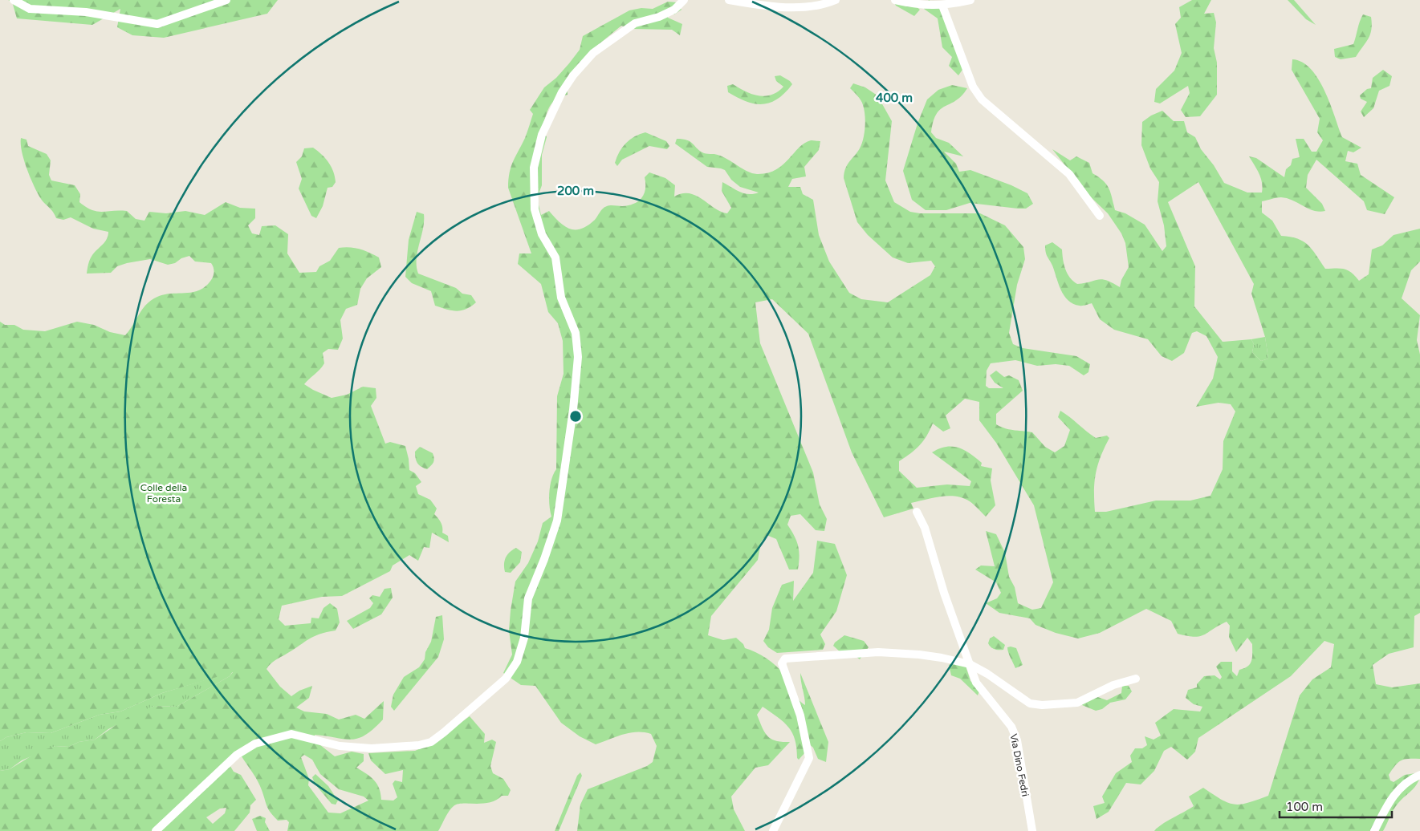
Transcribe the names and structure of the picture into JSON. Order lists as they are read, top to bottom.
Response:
{
  "streets": {
    "street": ["Via Dino Fedri"]
  },
  "parks": ["Colle della Foresta"],
  "scale_bar": "100 m",
  "rings": ["400 m", "200 m"]
}
